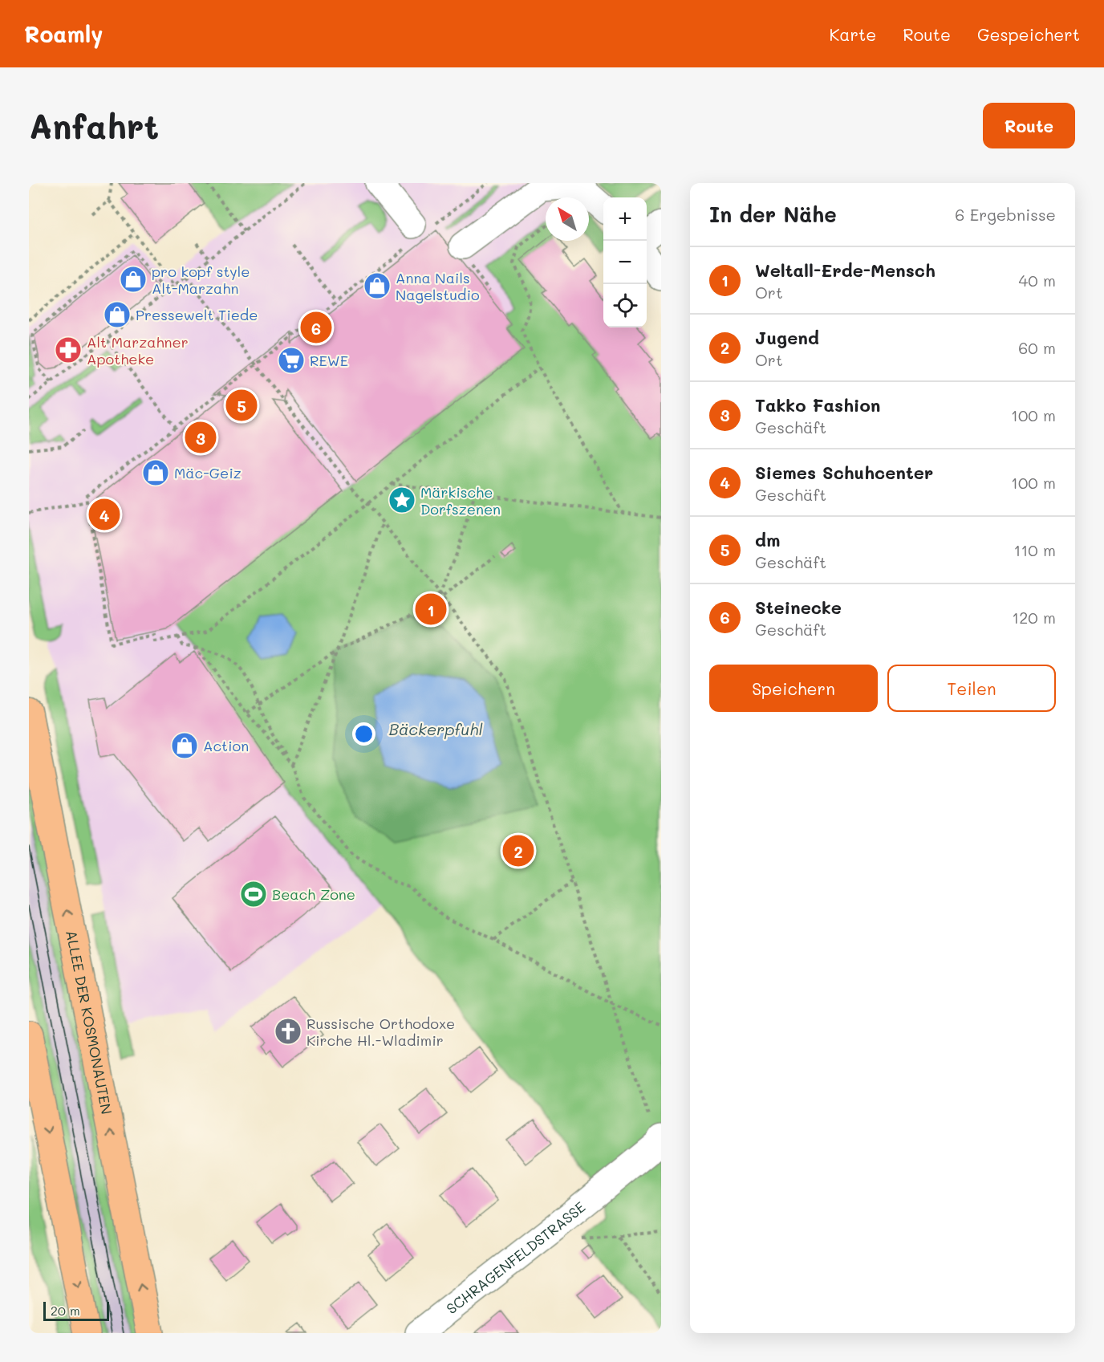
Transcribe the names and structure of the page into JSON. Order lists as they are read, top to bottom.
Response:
{
  "streets": {
    "main road": ["ALLEE DER KOSMONAUTEN"],
    "street": ["SCHRAGENFELDSTRASSE"]
  },
  "water": ["Bäckerpfuhl"],
  "places": {
    "shop": [
      "pro kopf style Alt-Marzahn",
      "Anna Nails Nagelstudio",
      "Pressewelt Tiede",
      "Mäc-Geiz",
      "Action"
    ],
    "pharmacy": ["Alt Marzahner Apotheke"],
    "supermarket": ["REWE"],
    "place": ["Märkische Dorfszenen"],
    "sports": ["Beach Zone"],
    "church": ["Russische Orthodoxe Kirche Hl.-Wladimir"]
  },
  "scale_bar": "20 m",
  "north": "top left",
  "page": {
    "header": "Roamly",
    "nav": ["Karte", "Route", "Gespeichert"],
    "buttons": [
      "Route",
      ["Speichern", "Teilen"]
    ],
    "title": "Anfahrt",
    "heading": ["In der Nähe", "6 Ergebnisse"],
    "map_buttons": ["+", "−"],
    "list": [
      {
        "mark": "1",
        "name": "Weltall-Erde-Mensch",
        "note": "Ort",
        "value": "40 m"
      },
      {
        "mark": "2",
        "name": "Jugend",
        "note": "Ort",
        "value": "60 m"
      },
      {
        "mark": "3",
        "name": "Takko Fashion",
        "note": "Geschäft",
        "value": "100 m"
      },
      {
        "mark": "4",
        "name": "Siemes Schuhcenter",
        "note": "Geschäft",
        "value": "100 m"
      },
      {
        "mark": "5",
        "name": "dm",
        "note": "Geschäft",
        "value": "110 m"
      },
      {
        "mark": "6",
        "name": "Steinecke",
        "note": "Geschäft",
        "value": "120 m"
      }
    ],
    "pins": [
      "6",
      "5",
      "3",
      "4",
      "1",
      "2"
    ],
    "scale": "20 m"
  }
}
